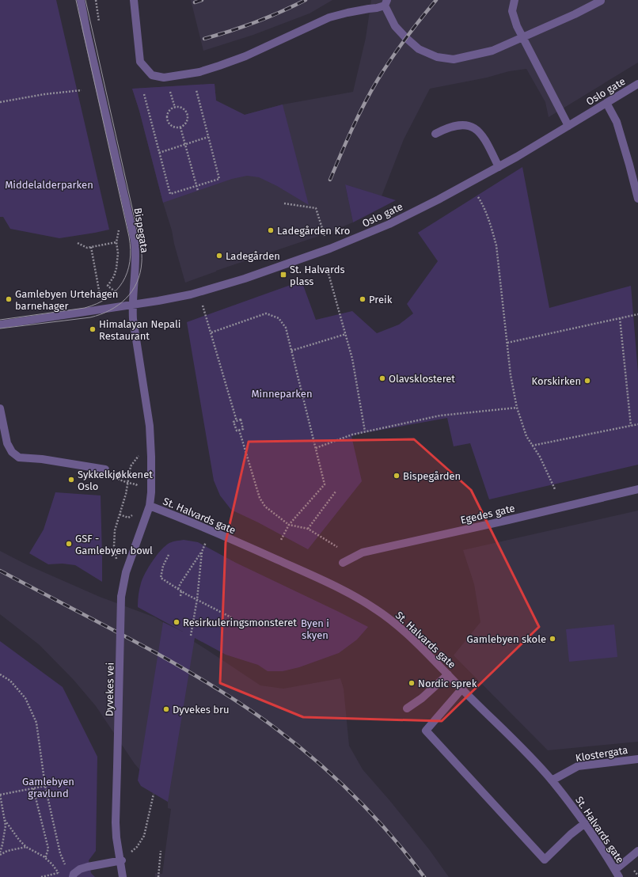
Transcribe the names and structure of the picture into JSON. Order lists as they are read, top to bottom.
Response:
{
  "streets": {
    "street": [
      "Oslo gate",
      "Bispegata",
      "Egedes gate",
      "St. Halvards gate",
      "Dyvekes vei",
      "Klostergata"
    ]
  },
  "crossings": [
    ["Oslo gate", "Bispegata"],
    ["Bispegata", "St. Halvards gate"],
    ["Bispegata", "Dyvekes vei"],
    ["St. Halvards gate", "Dyvekes vei"],
    ["St. Halvards gate", "Klostergata"]
  ],
  "parks": [
    "Middelalderparken",
    "Minneparken",
    "Byen i skyen",
    "Gamlebyen gravlund"
  ],
  "places": {
    "other": [
      "Ladegården Kro",
      "Ladegården",
      "Gamlebyen Urtehagen barnehager",
      "Preik",
      "Himalayan Nepali Restaurant",
      "Olavsklosteret",
      "Korskirken",
      "Bispegården",
      "Sykkelkjøkkenet Oslo",
      "GSF - Gamlebyen bowl",
      "Resirkuleringsmonsteret",
      "Gamlebyen skole",
      "Nordic sprek",
      "Dyvekes bru"
    ],
    "transit": ["St. Halvards plass"]
  }
}
